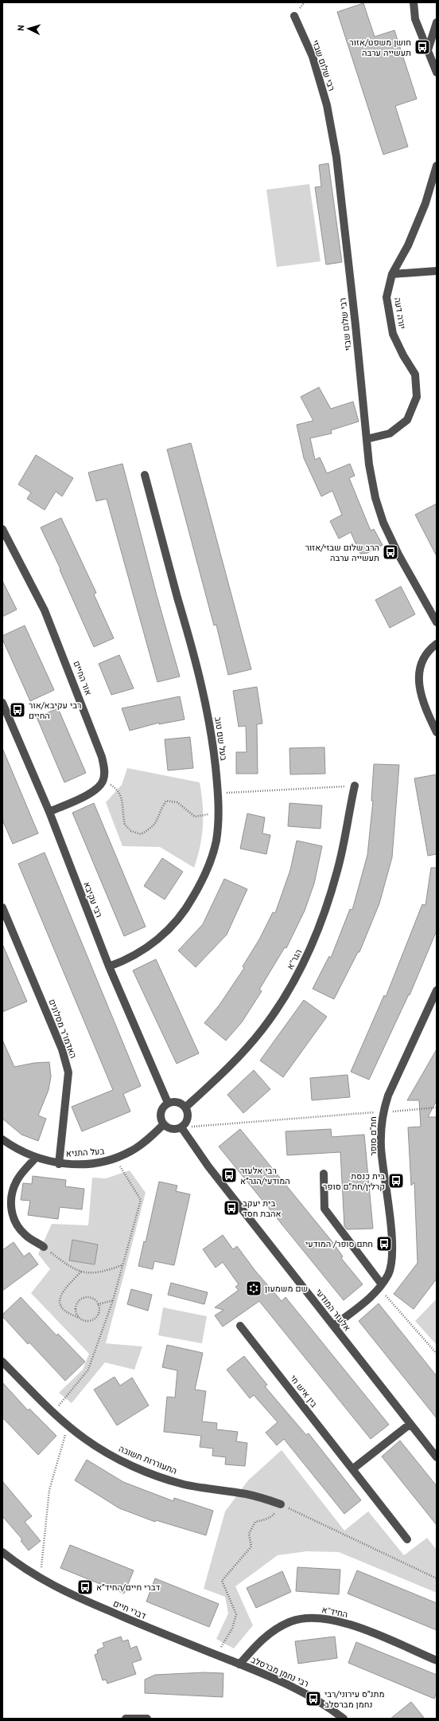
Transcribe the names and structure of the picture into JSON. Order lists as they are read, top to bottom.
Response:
{
  "streets": {
    "street": [
      "רבי שלום שבזי",
      "יורה דעה",
      "אור החיים",
      "בעל שם טוב",
      "רבי עקיבא",
      "הגר\"א",
      "האדמו\"ר מסלונים",
      "חת\"ם סופר",
      "בעל התניא",
      "אלעזר המודעי",
      "בין איש חי",
      "התעוררות תשובה",
      "דברי חיים",
      "החיד\"א",
      "רבי נחמן מברסלב"
    ]
  },
  "crossings": [
    ["רבי שלום שבזי", "יורה דעה"],
    ["בעל שם טוב", "רבי עקיבא"],
    ["רבי עקיבא", "הגר\"א"],
    ["רבי עקיבא", "בעל התניא"],
    ["רבי עקיבא", "אלעזר המודעי"],
    ["הגר\"א", "בעל התניא"],
    ["הגר\"א", "אלעזר המודעי"],
    ["האדמו\"ר מסלונים", "בעל התניא"],
    ["חת\"ם סופר", "אלעזר המודעי"],
    ["בעל התניא", "אלעזר המודעי"],
    ["דברי חיים", "החיד\"א"],
    ["דברי חיים", "רבי נחמן מברסלב"],
    ["החיד\"א", "רבי נחמן מברסלב"]
  ],
  "places": {
    "bus stop": [
      "חושן משפט/אזור תעשייה ערבה",
      "הרב שלום שבזי/אזור תעשייה ערבה",
      "רבי עקיבא/אור החיים",
      "רבי אלעזר המודעי/הגר״א",
      "בית כנסת קרלין/חת״ם סופר",
      "בית יעקב אהבת חסד",
      "חתם סופר/ המודעי",
      "דברי חיים/החיד״א",
      "מתנ״ס עירוני/רבי נחמן מברסלב"
    ],
    "synagogue": ["שם משמעון"]
  },
  "north": "left"
}
